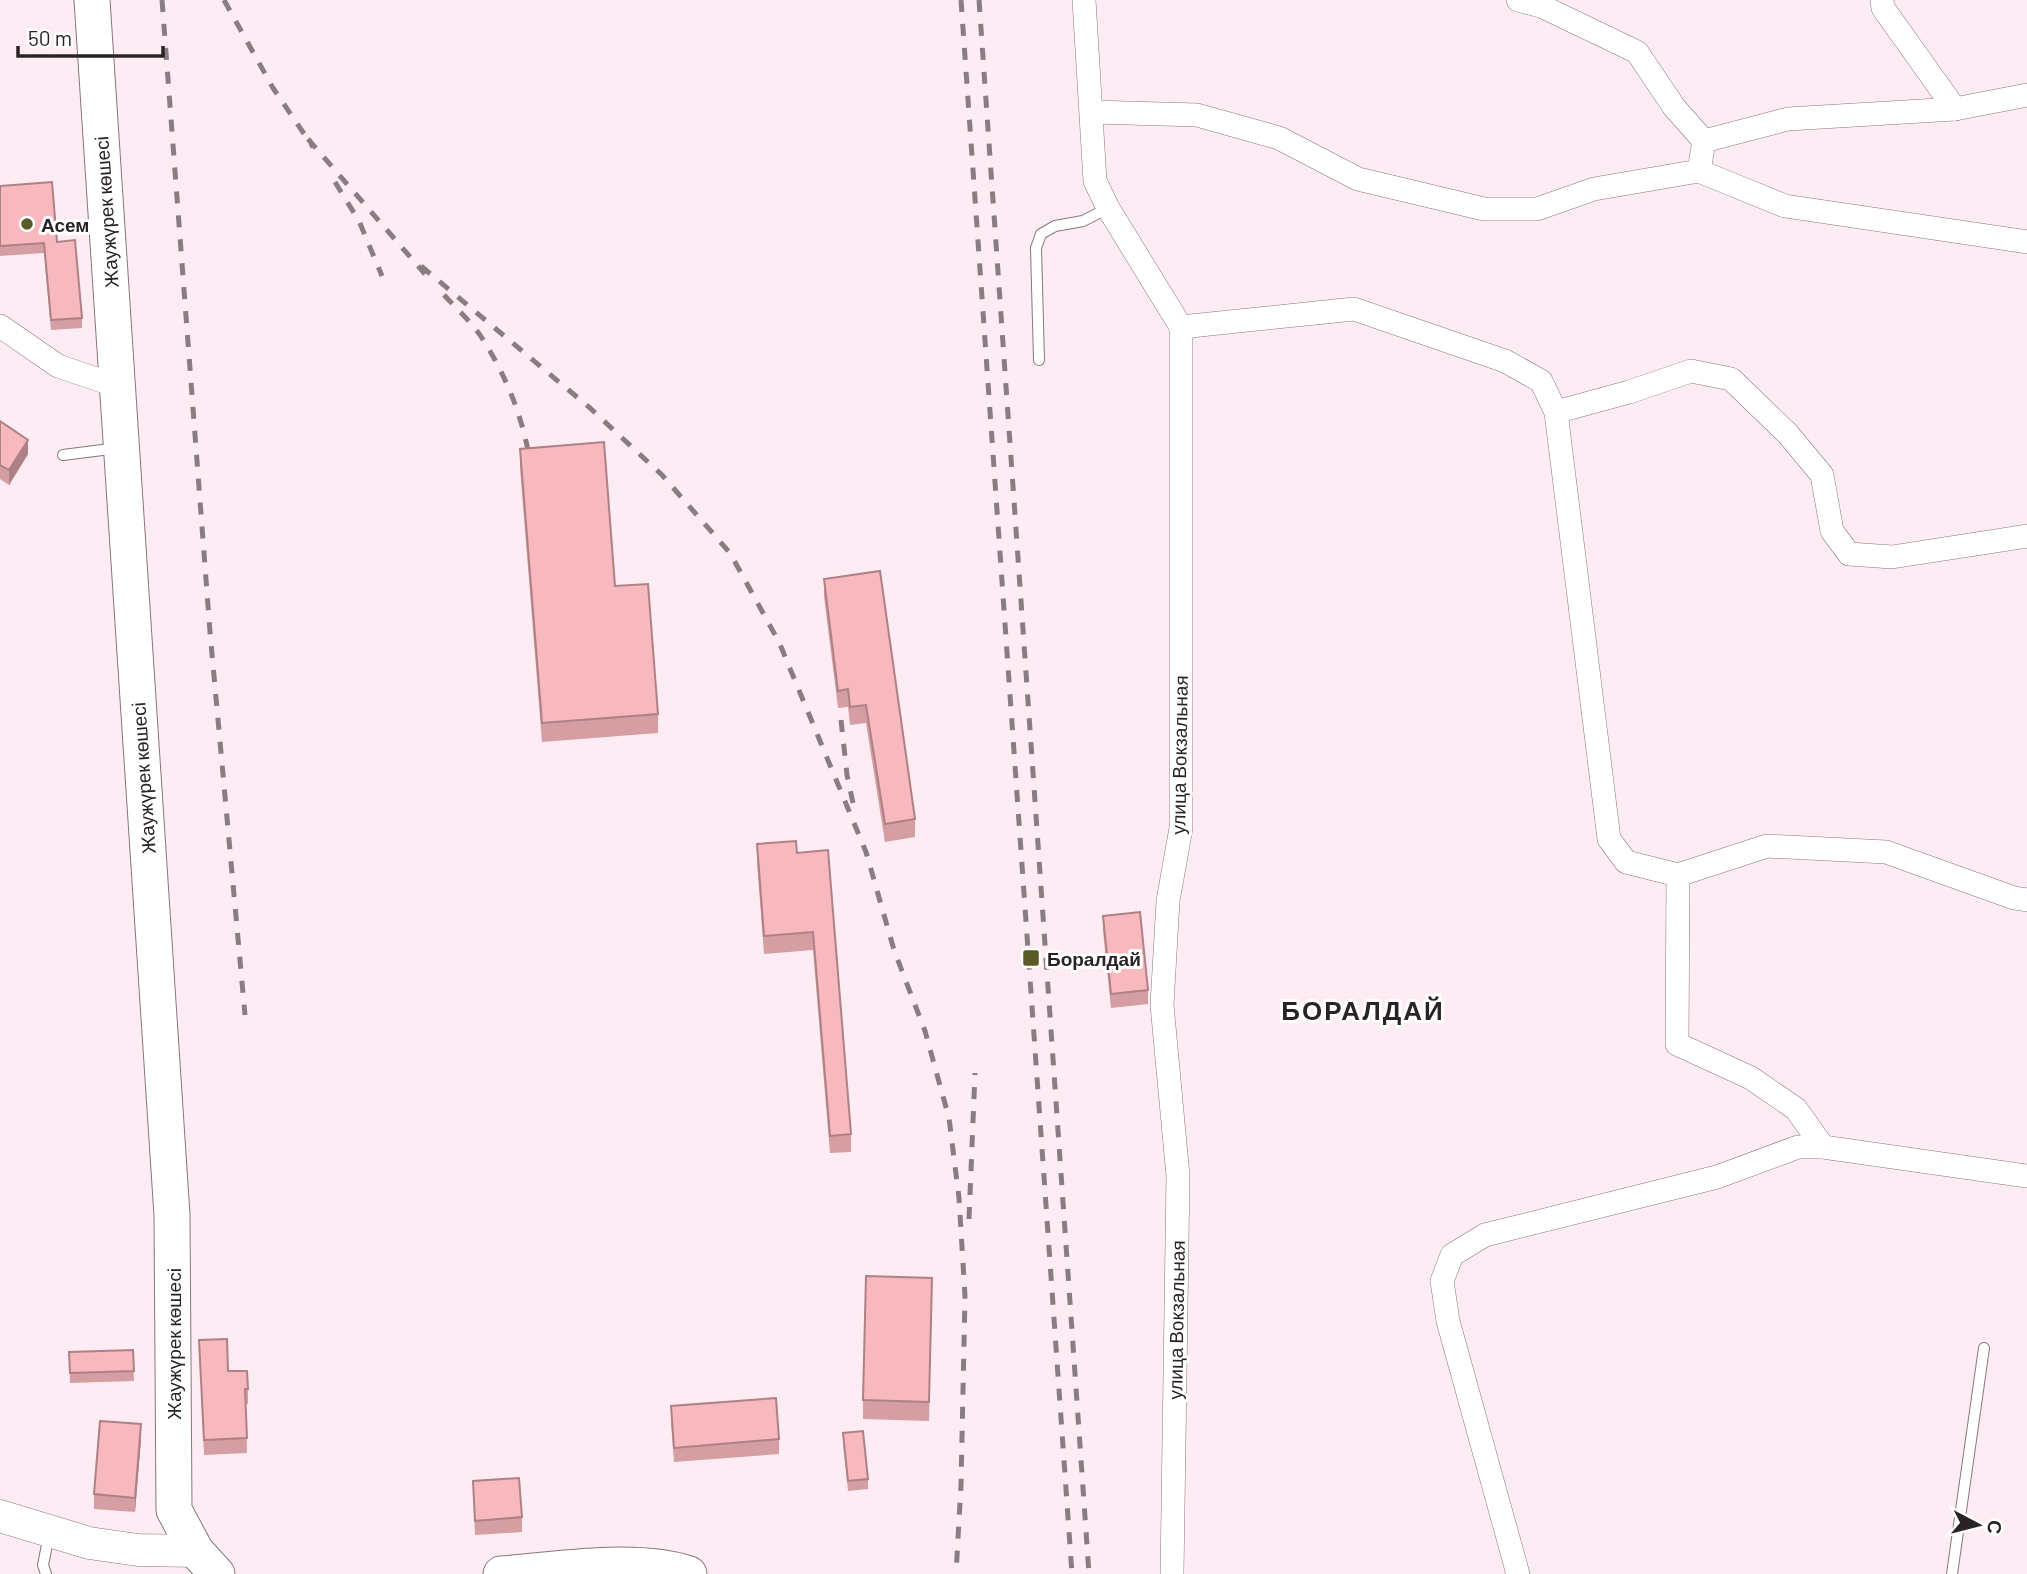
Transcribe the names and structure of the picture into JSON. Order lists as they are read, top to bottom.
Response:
{
  "streets": {
    "main road": ["Жаужүрек көшесі"],
    "street": ["улица Вокзальная"]
  },
  "districts": ["БОРАЛДАЙ"],
  "places": {
    "other": ["Асем"],
    "transit": ["Боралдай"]
  },
  "scale_bar": "50 m",
  "north": "right"
}
